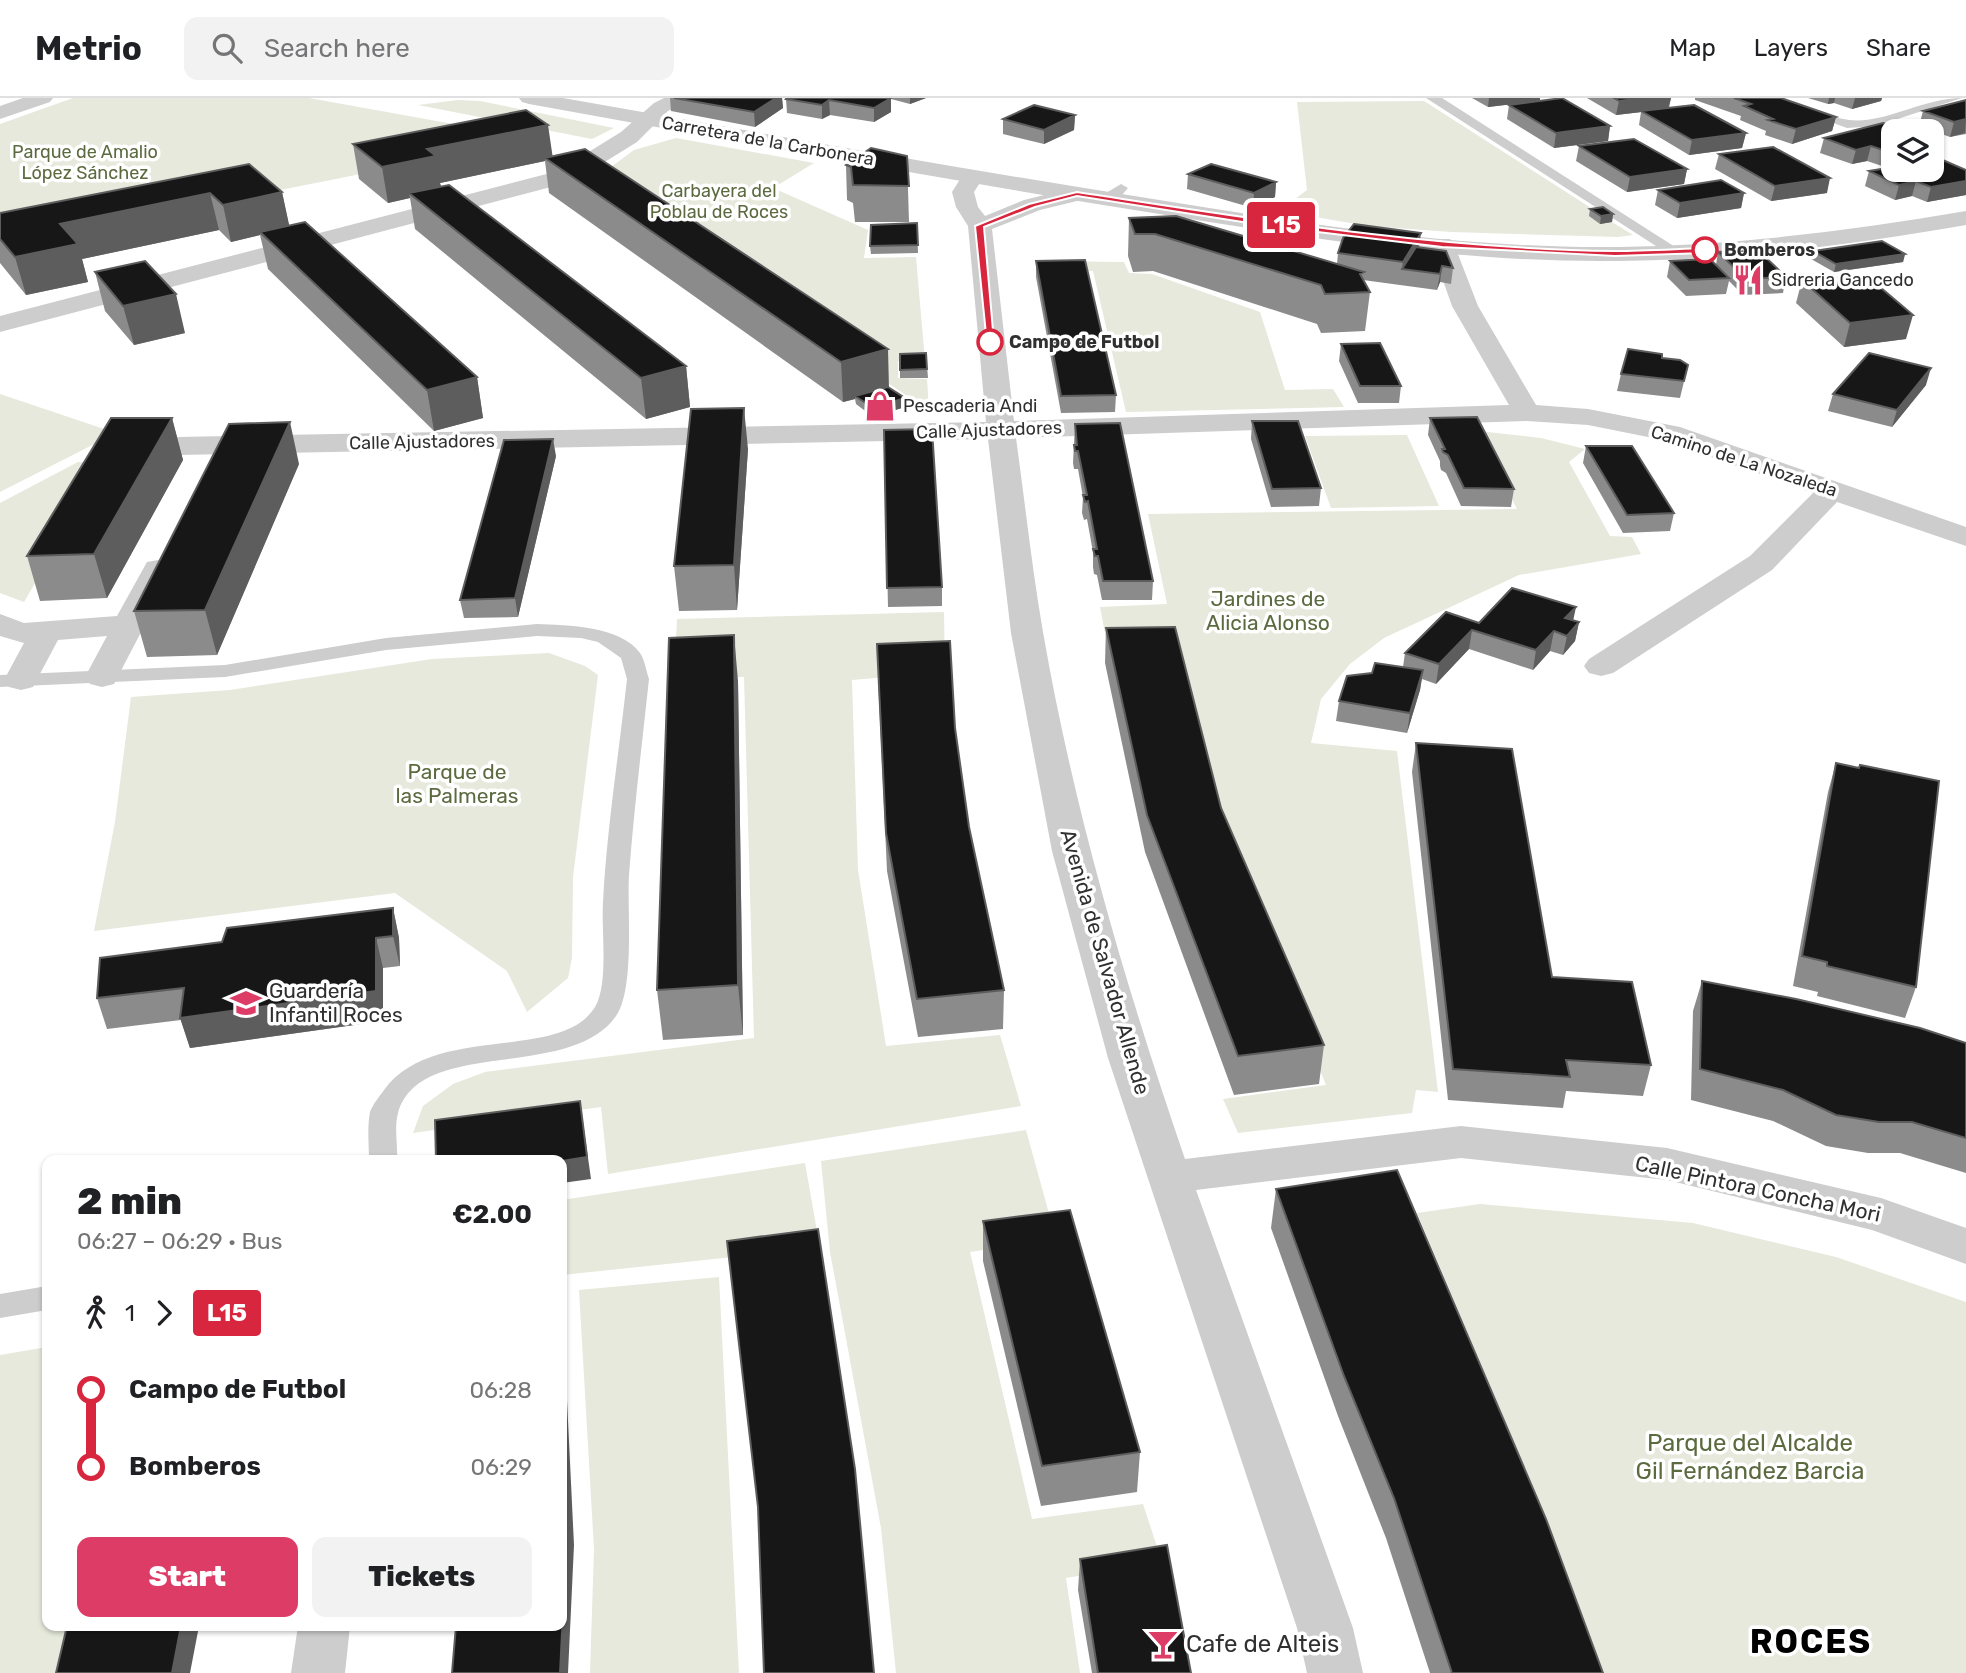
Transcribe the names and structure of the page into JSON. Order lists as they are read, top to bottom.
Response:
{
  "streets": {
    "street": [
      "Carretera de la Carbonera",
      "Calle Ajustadores",
      "Camino de La Nozaleda",
      "Avenida de Salvador Allende",
      "Calle Pintora Concha Mori"
    ]
  },
  "crossings": [
    ["Carretera de la Carbonera", "Avenida de Salvador Allende"],
    ["Calle Ajustadores", "Camino de La Nozaleda"],
    ["Calle Ajustadores", "Avenida de Salvador Allende"],
    ["Avenida de Salvador Allende", "Calle Pintora Concha Mori"]
  ],
  "districts": ["ROCES"],
  "parks": [
    "Parque de Amalio López Sánchez",
    "Carbayera del Poblau de Roces",
    "Jardines de Alicia Alonso",
    "Parque de las Palmeras",
    "Parque del Alcalde Gil Fernández Barcia"
  ],
  "places": {
    "other": ["Bomberos", "Campo de Futbol"],
    "restaurant": ["Sidreria Gancedo"],
    "shop": ["Pescaderia Andi"],
    "school or university": ["Guardería Infantil Roces"],
    "bar": ["Cafe de Alteis"]
  },
  "lines": ["bus line L15"],
  "page": {
    "header": "Metrio",
    "search": "Search here",
    "nav": ["Map", "Layers", "Share"],
    "on_map": "L15",
    "heading": ["2 min", "06:27 – 06:29 · Bus", "€2.00"],
    "legs": ["1", "L15"],
    "list": [
      {
        "name": "Campo de Futbol",
        "value": "06:28"
      },
      {
        "name": "Bomberos",
        "value": "06:29"
      }
    ],
    "buttons": ["Start", "Tickets"]
  }
}
